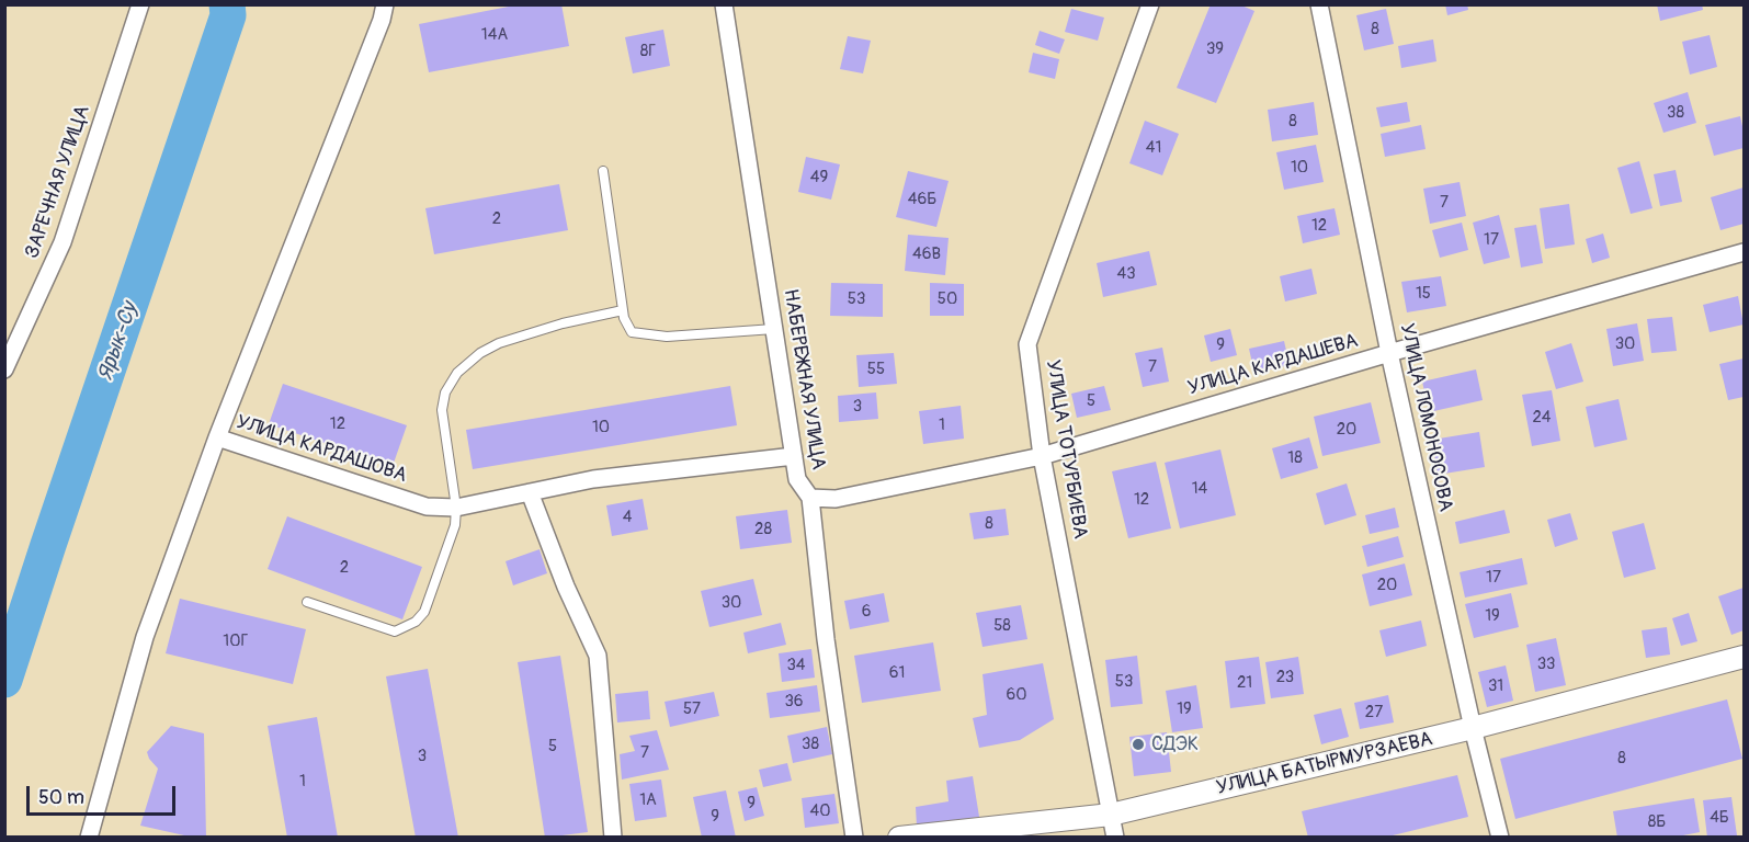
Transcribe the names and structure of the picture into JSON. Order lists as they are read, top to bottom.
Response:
{
  "streets": {
    "street": [
      "ЗАРЕЧНАЯ УЛИЦА",
      "УЛИЦА КАРДАШЕВА",
      "НАБЕРЕЖНАЯ УЛИЦА",
      "УЛИЦА ЛОМОНОСОВА",
      "УЛИЦА КАРДАШОВА",
      "УЛИЦА ТОТУРБИЕВА",
      "УЛИЦА БАТЫРМУРЗАЕВА"
    ]
  },
  "crossings": [
    ["УЛИЦА КАРДАШЕВА", "НАБЕРЕЖНАЯ УЛИЦА"],
    ["УЛИЦА КАРДАШЕВА", "УЛИЦА ЛОМОНОСОВА"],
    ["УЛИЦА КАРДАШЕВА", "УЛИЦА ТОТУРБИЕВА"],
    ["НАБЕРЕЖНАЯ УЛИЦА", "УЛИЦА КАРДАШОВА"],
    ["УЛИЦА ЛОМОНОСОВА", "УЛИЦА БАТЫРМУРЗАЕВА"],
    ["УЛИЦА ТОТУРБИЕВА", "УЛИЦА БАТЫРМУРЗАЕВА"]
  ],
  "water": ["Ярык-Су"],
  "places": ["СДЭК"],
  "house_numbers": [
    "8",
    "14А",
    "39",
    "8Г",
    "38",
    "8",
    "41",
    "10",
    "49",
    "46Б",
    "7",
    "2",
    "12",
    "17",
    "46В",
    "43",
    "15",
    "53",
    "50",
    "30",
    "9",
    "7",
    "55",
    "5",
    "3",
    "24",
    "12",
    "1",
    "10",
    "20",
    "18",
    "14",
    "12",
    "4",
    "8",
    "28",
    "2",
    "17",
    "20",
    "30",
    "6",
    "19",
    "58",
    "10Г",
    "33",
    "34",
    "61",
    "23",
    "53",
    "21",
    "31",
    "60",
    "36",
    "57",
    "19",
    "27",
    "38",
    "5",
    "7",
    "3",
    "8",
    "1",
    "1А",
    "9",
    "40",
    "9",
    "4Б",
    "8Б"
  ],
  "scale_bar": "50 m"
}
